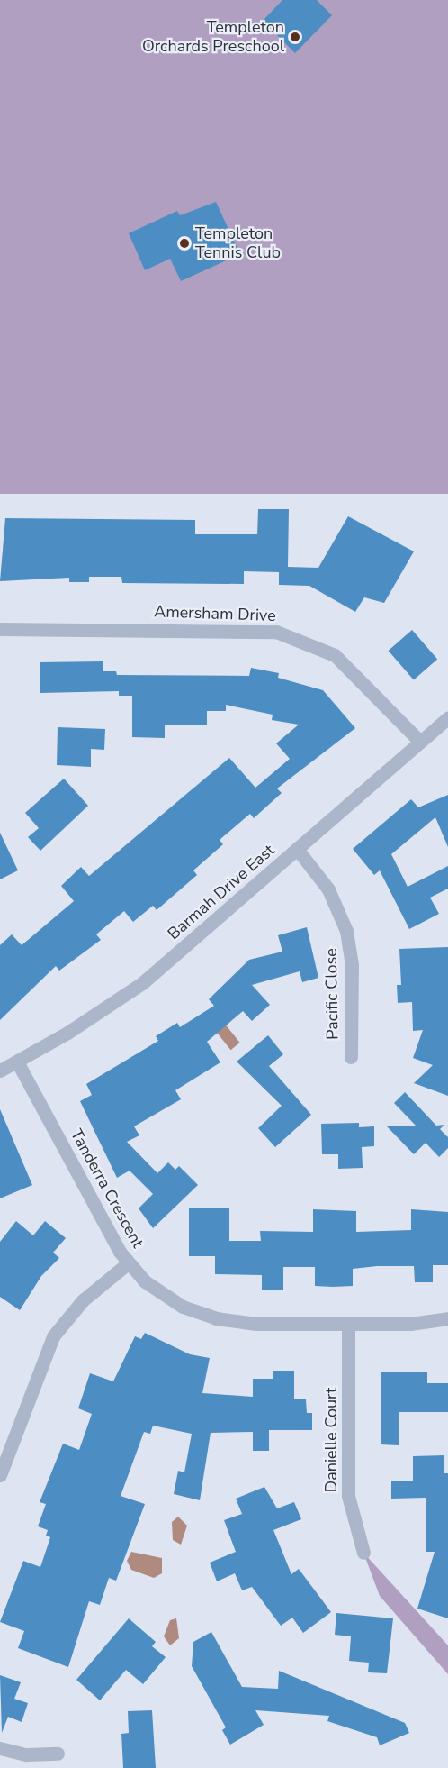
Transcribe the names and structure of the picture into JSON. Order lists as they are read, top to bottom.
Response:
{
  "streets": {
    "street": [
      "Amersham Drive",
      "Barmah Drive East",
      "Pacific Close",
      "Tanderra Crescent",
      "Danielle Court"
    ]
  },
  "crossings": [
    ["Amersham Drive", "Barmah Drive East"],
    ["Barmah Drive East", "Pacific Close"],
    ["Barmah Drive East", "Tanderra Crescent"],
    ["Tanderra Crescent", "Danielle Court"]
  ],
  "places": ["Templeton Orchards Preschool", "Templeton Tennis Club"]
}
